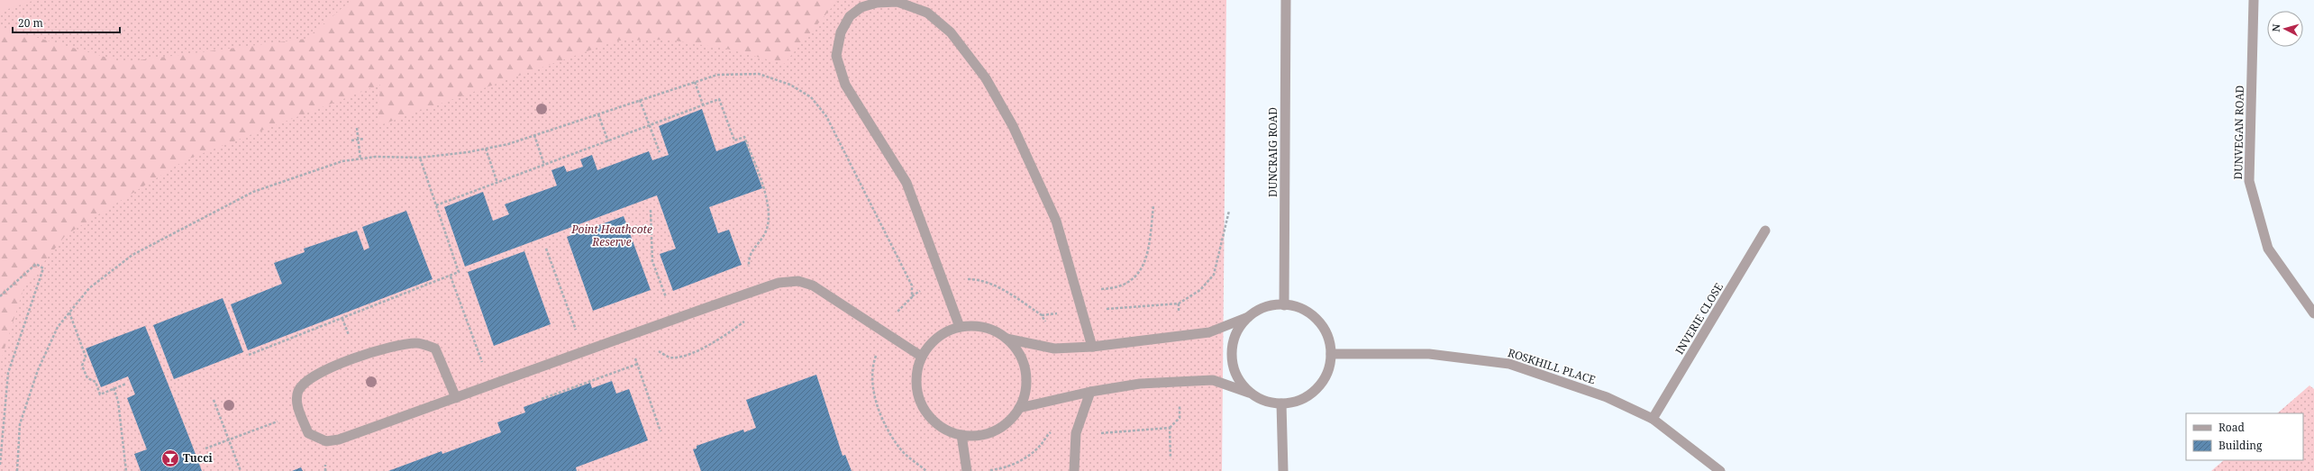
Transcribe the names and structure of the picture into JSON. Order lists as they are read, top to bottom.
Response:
{
  "streets": {
    "street": [
      "DUNVEGAN ROAD",
      "DUNCRAIG ROAD",
      "INVERIE CLOSE",
      "ROSKHILL PLACE"
    ]
  },
  "crossings": [
    ["DUNCRAIG ROAD", "ROSKHILL PLACE"],
    ["INVERIE CLOSE", "ROSKHILL PLACE"]
  ],
  "parks": ["Point Heathcote Reserve"],
  "places": {
    "bar": ["Tucci"]
  },
  "legend": ["Road", "Building"],
  "scale_bar": "20 m",
  "north": "left"
}
